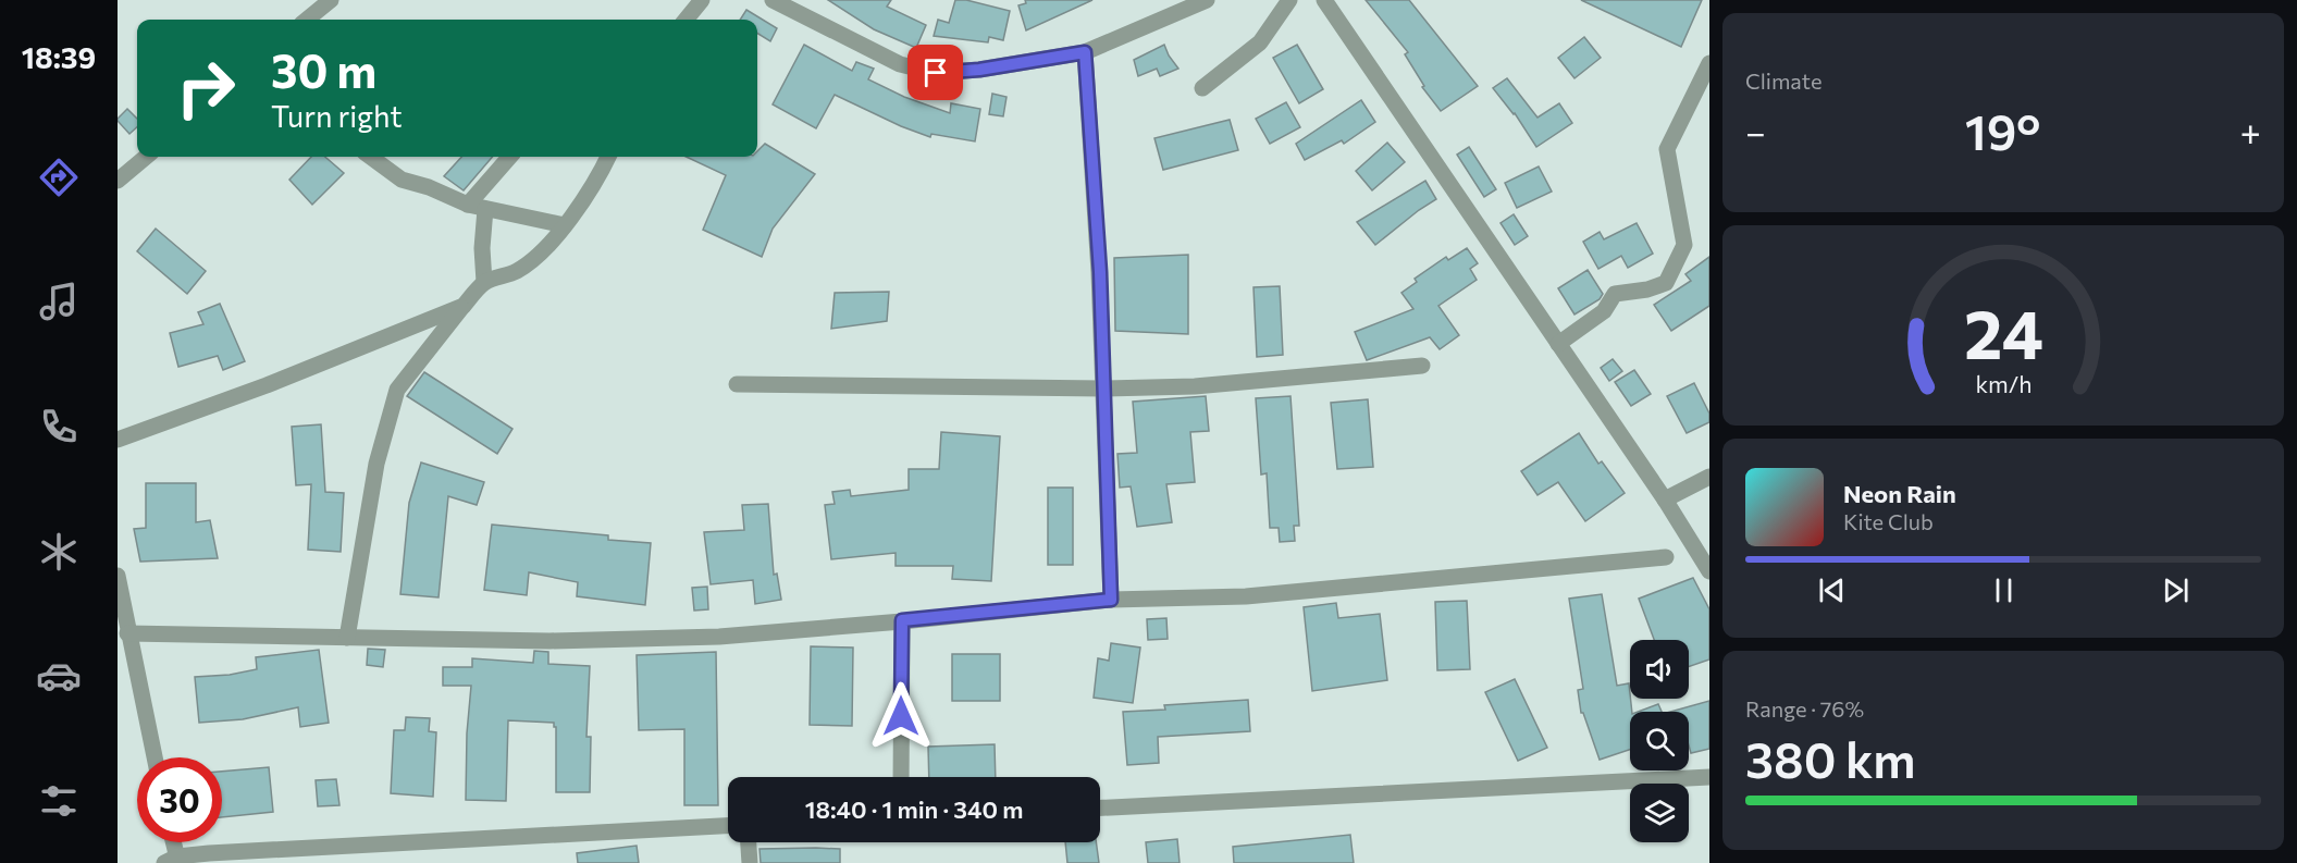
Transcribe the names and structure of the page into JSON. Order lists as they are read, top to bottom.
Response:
{
  "page": {
    "tabs": "18:39",
    "tile": [
      "Climate",
      ["Range · 76%", "380 km"]
    ],
    "turn": ["30 m", "Turn right"],
    "heat": ["−", "19°", "+"],
    "song": ["Neon Rain", "Kite Club"],
    "limit": "30",
    "trip": "18:40 · 1 min · 340 m",
    "gauge": ["24", "km/h"]
  }
}
